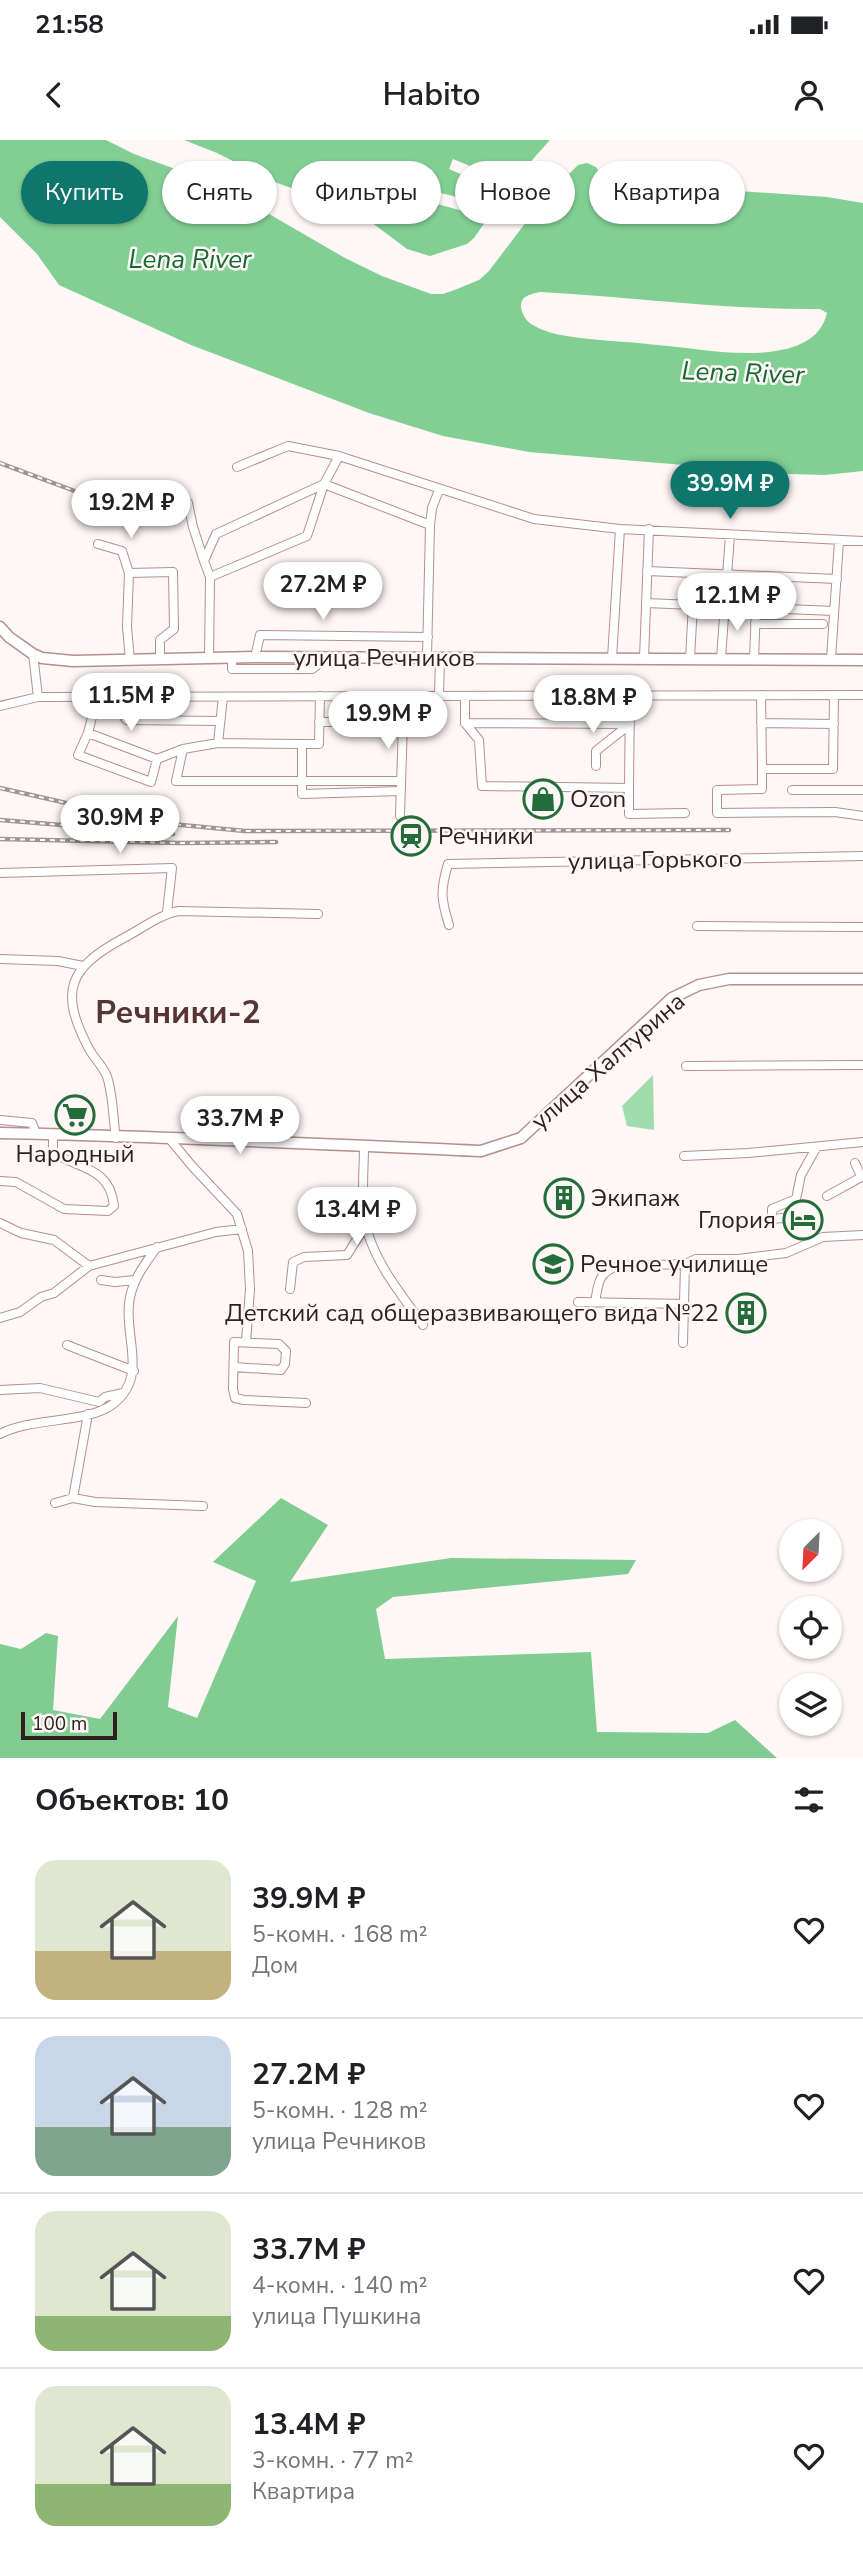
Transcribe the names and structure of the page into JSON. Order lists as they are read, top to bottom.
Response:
{
  "streets": {
    "main road": ["улица Речников", "улица Халтурина"],
    "street": ["улица Горького"]
  },
  "districts": ["Речники-2"],
  "water": ["Lena River"],
  "places": {
    "shop": ["Ozon"],
    "station": ["Речники"],
    "supermarket": ["Народный"],
    "building": ["Экипаж", "Детский сад общеразвивающего вида №22"],
    "hotel": ["Глория"],
    "school or university": ["Речное училище"]
  },
  "scale_bar": "100 m",
  "north": "bottom left",
  "page": {
    "status": "21:58",
    "header": "Habito",
    "chip": [
      "Купить",
      "Снять",
      "Фильтры",
      "Новое",
      "Квартира"
    ],
    "price": [
      "39.9M ₽",
      "19.2M ₽",
      "27.2M ₽",
      "12.1M ₽",
      "11.5M ₽",
      "18.8M ₽",
      "19.9M ₽",
      "30.9M ₽",
      "33.7M ₽",
      "13.4M ₽"
    ],
    "scale": "100 m",
    "heading": "Объектов: 10",
    "list": [
      {
        "name": "39.9M ₽",
        "note": "5-комн. · 168 m² · Дом"
      },
      {
        "name": "27.2M ₽",
        "note": "5-комн. · 128 m² · улица Речников"
      },
      {
        "name": "33.7M ₽",
        "note": "4-комн. · 140 m² · улица Пушкина"
      },
      {
        "name": "13.4M ₽",
        "note": "3-комн. · 77 m² · Квартира"
      }
    ]
  }
}
